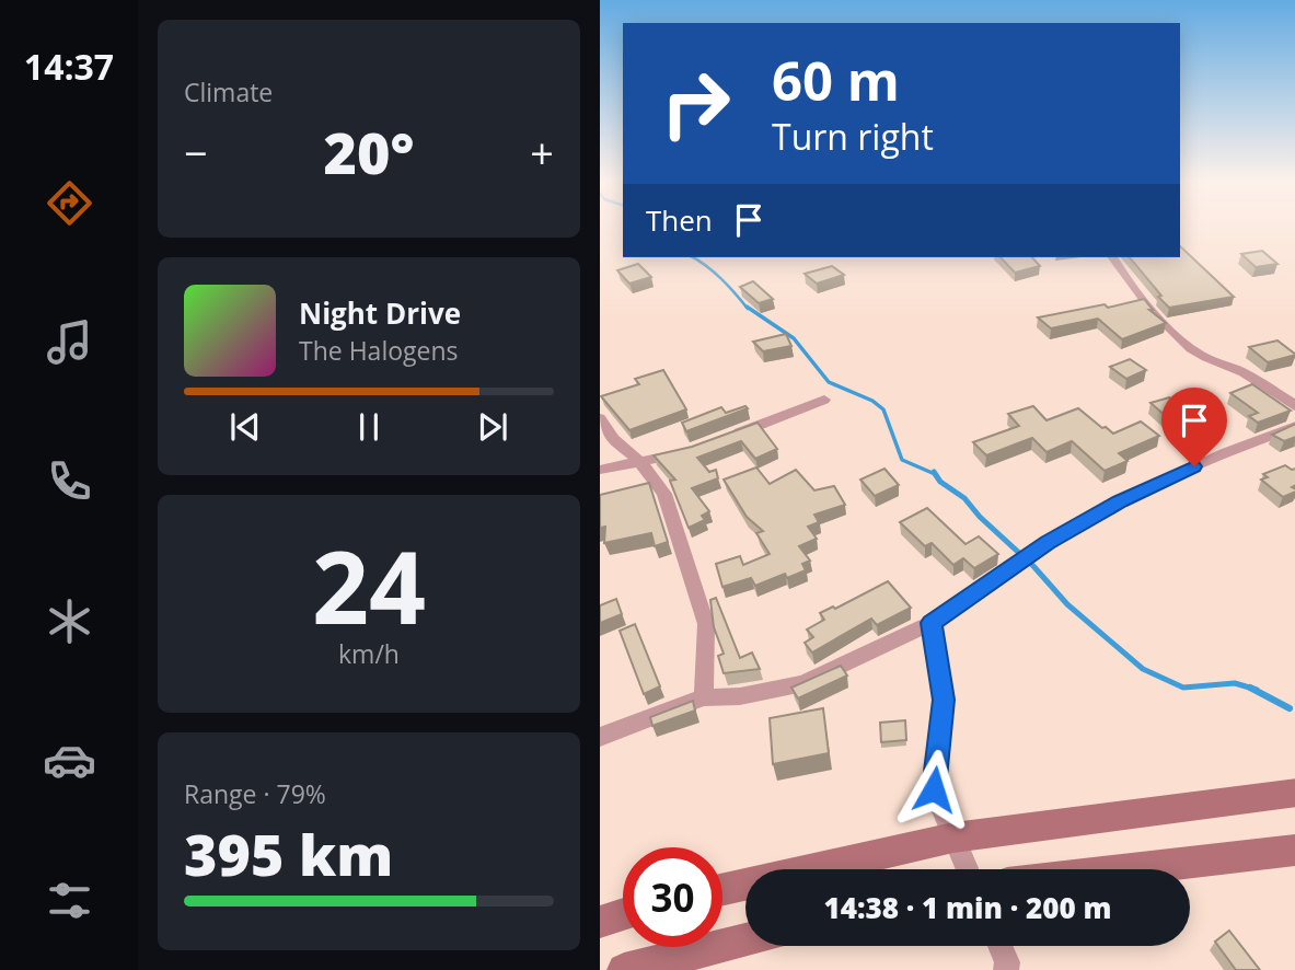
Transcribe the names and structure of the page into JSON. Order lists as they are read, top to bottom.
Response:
{
  "page": {
    "tabs": "14:37",
    "tile": [
      "Climate",
      ["24", "km/h"],
      ["Range · 79%", "395 km"]
    ],
    "turn": ["60 m", "Turn right"],
    "heat": ["−", "20°", "+"],
    "then": "Then",
    "song": ["Night Drive", "The Halogens"],
    "limit": "30",
    "trip": "14:38 · 1 min · 200 m"
  }
}
